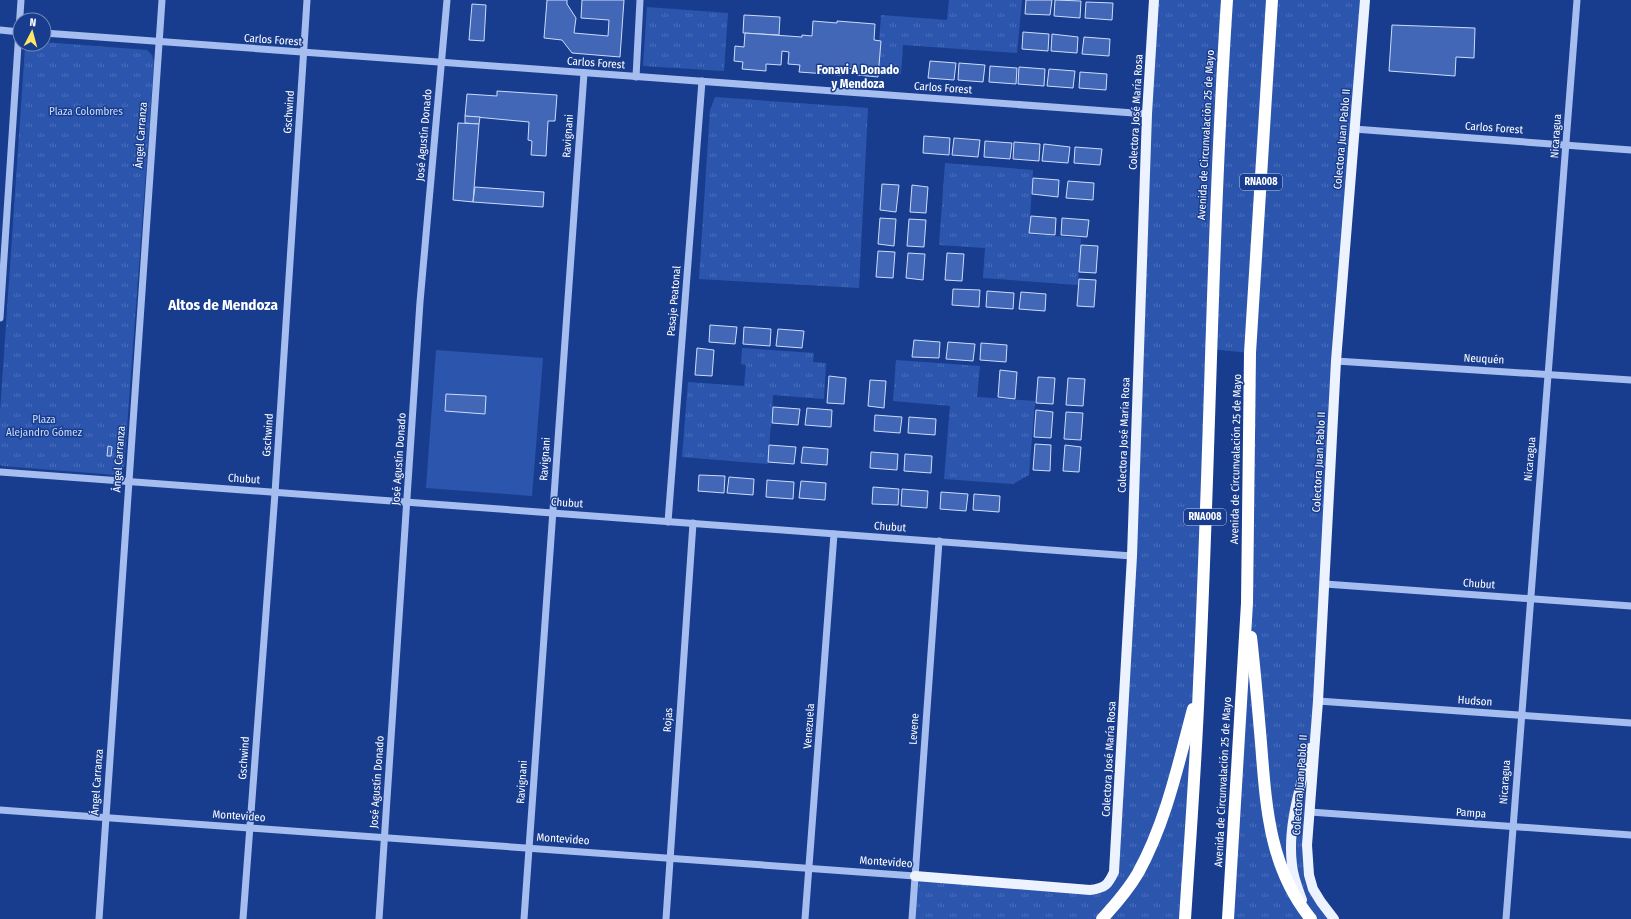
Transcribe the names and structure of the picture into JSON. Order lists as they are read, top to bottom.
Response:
{
  "streets": {
    "highway": ["Avenida de Circunvalación 25 de Mayo", "RNA008"],
    "main road": ["Colectora José María Rosa", "Colectora Juan Pablo II", "Montevideo"],
    "street": [
      "Carlos Forest",
      "Gschwind",
      "Ángel Carranza",
      "José Agustín Donado",
      "Ravignani",
      "Nicaragua",
      "Pasaje Peatonal",
      "Neuquén",
      "Chubut",
      "Hudson",
      "Rojas",
      "Venezuela",
      "Levene",
      "Pampa"
    ]
  },
  "crossings": [
    ["Carlos Forest", "Gschwind"],
    ["Carlos Forest", "Colectora José María Rosa"],
    ["Carlos Forest", "Ángel Carranza"],
    ["Carlos Forest", "José Agustín Donado"],
    ["Carlos Forest", "Ravignani"],
    ["Carlos Forest", "Nicaragua"],
    ["Carlos Forest", "Colectora Juan Pablo II"],
    ["Carlos Forest", "Pasaje Peatonal"],
    ["Gschwind", "Chubut"],
    ["Gschwind", "Montevideo"],
    ["Colectora José María Rosa", "Chubut"],
    ["Colectora José María Rosa", "Montevideo"],
    ["Ángel Carranza", "Chubut"],
    ["Ángel Carranza", "Montevideo"],
    ["José Agustín Donado", "Chubut"],
    ["José Agustín Donado", "Montevideo"],
    ["Ravignani", "Chubut"],
    ["Ravignani", "Montevideo"],
    ["Nicaragua", "Neuquén"],
    ["Nicaragua", "Chubut"],
    ["Nicaragua", "Hudson"],
    ["Nicaragua", "Pampa"],
    ["Colectora Juan Pablo II", "Neuquén"],
    ["Colectora Juan Pablo II", "Chubut"],
    ["Colectora Juan Pablo II", "Hudson"],
    ["Colectora Juan Pablo II", "Pampa"],
    ["Pasaje Peatonal", "Chubut"],
    ["Chubut", "Rojas"],
    ["Chubut", "Venezuela"],
    ["Chubut", "Levene"],
    ["Rojas", "Montevideo"],
    ["Venezuela", "Montevideo"],
    ["Levene", "Montevideo"]
  ],
  "districts": ["Fonavi A Donado y Mendoza", "Altos de Mendoza"],
  "parks": ["Plaza Colombres", "Plaza Alejandro Gómez"],
  "north": "top"
}
